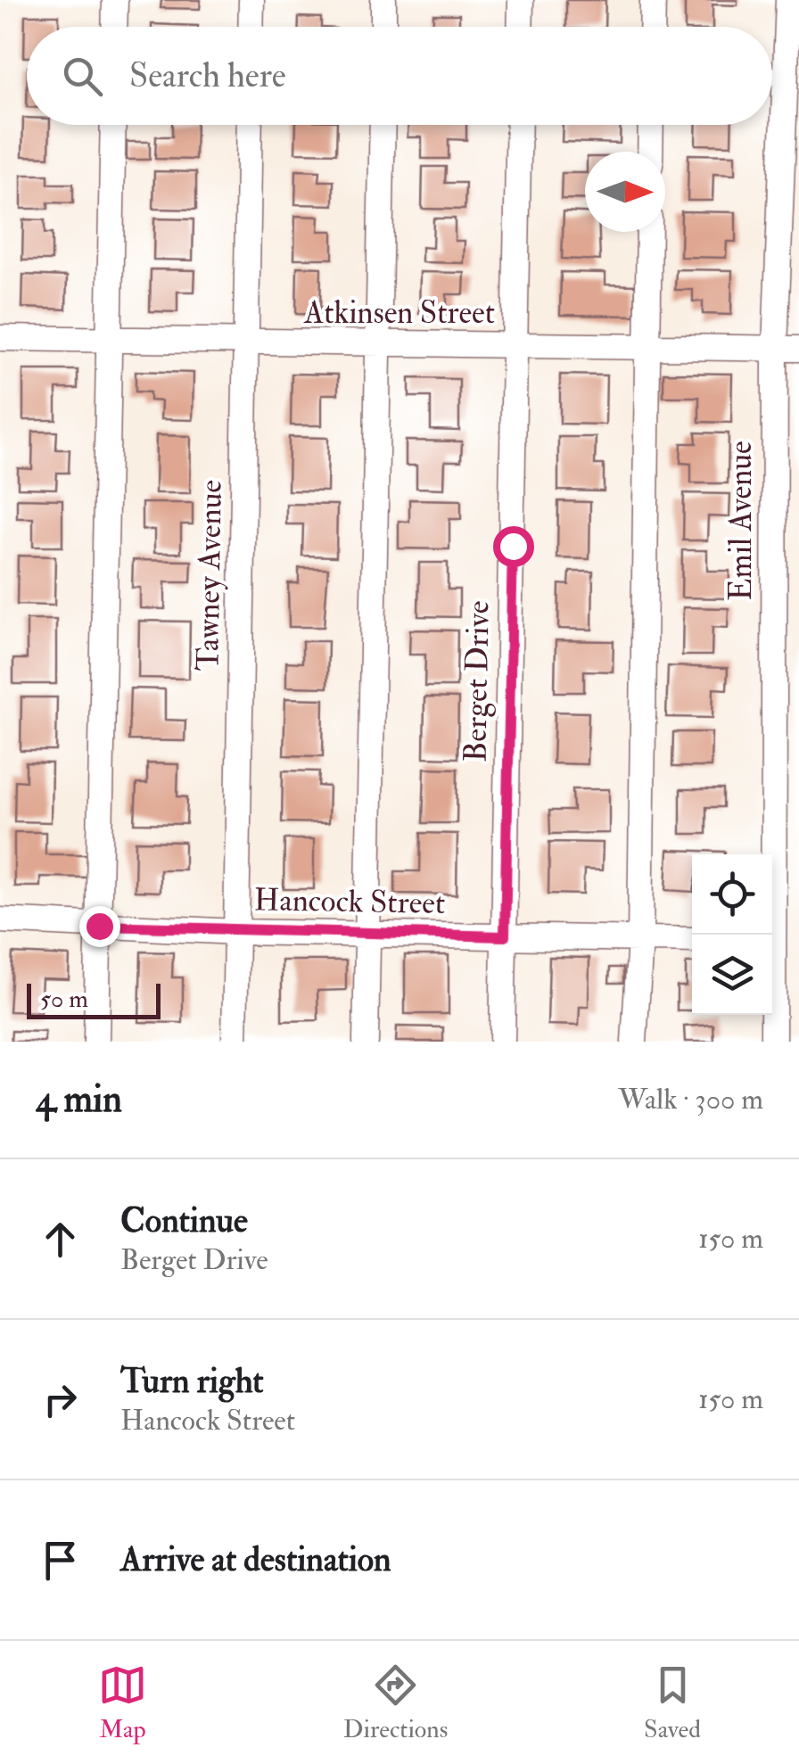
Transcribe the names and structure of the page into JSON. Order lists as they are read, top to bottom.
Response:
{
  "streets": {
    "street": [
      "Atkinsen Street",
      "Emil Avenue",
      "Tawney Avenue",
      "Berget Drive",
      "Hancock Street"
    ]
  },
  "crossings": [
    ["Atkinsen Street", "Emil Avenue"],
    ["Atkinsen Street", "Tawney Avenue"],
    ["Atkinsen Street", "Berget Drive"],
    ["Tawney Avenue", "Hancock Street"],
    ["Berget Drive", "Hancock Street"]
  ],
  "scale_bar": "50 m",
  "north": "right",
  "page": {
    "search": "Search here",
    "scale": "50 m",
    "heading": ["4 min", "Walk · 300 m"],
    "list": [
      ["Continue", "Berget Drive", "150 m"],
      ["Turn right", "Hancock Street", "150 m"],
      "Arrive at destination"
    ],
    "nav": ["Map", "Directions", "Saved"]
  }
}
